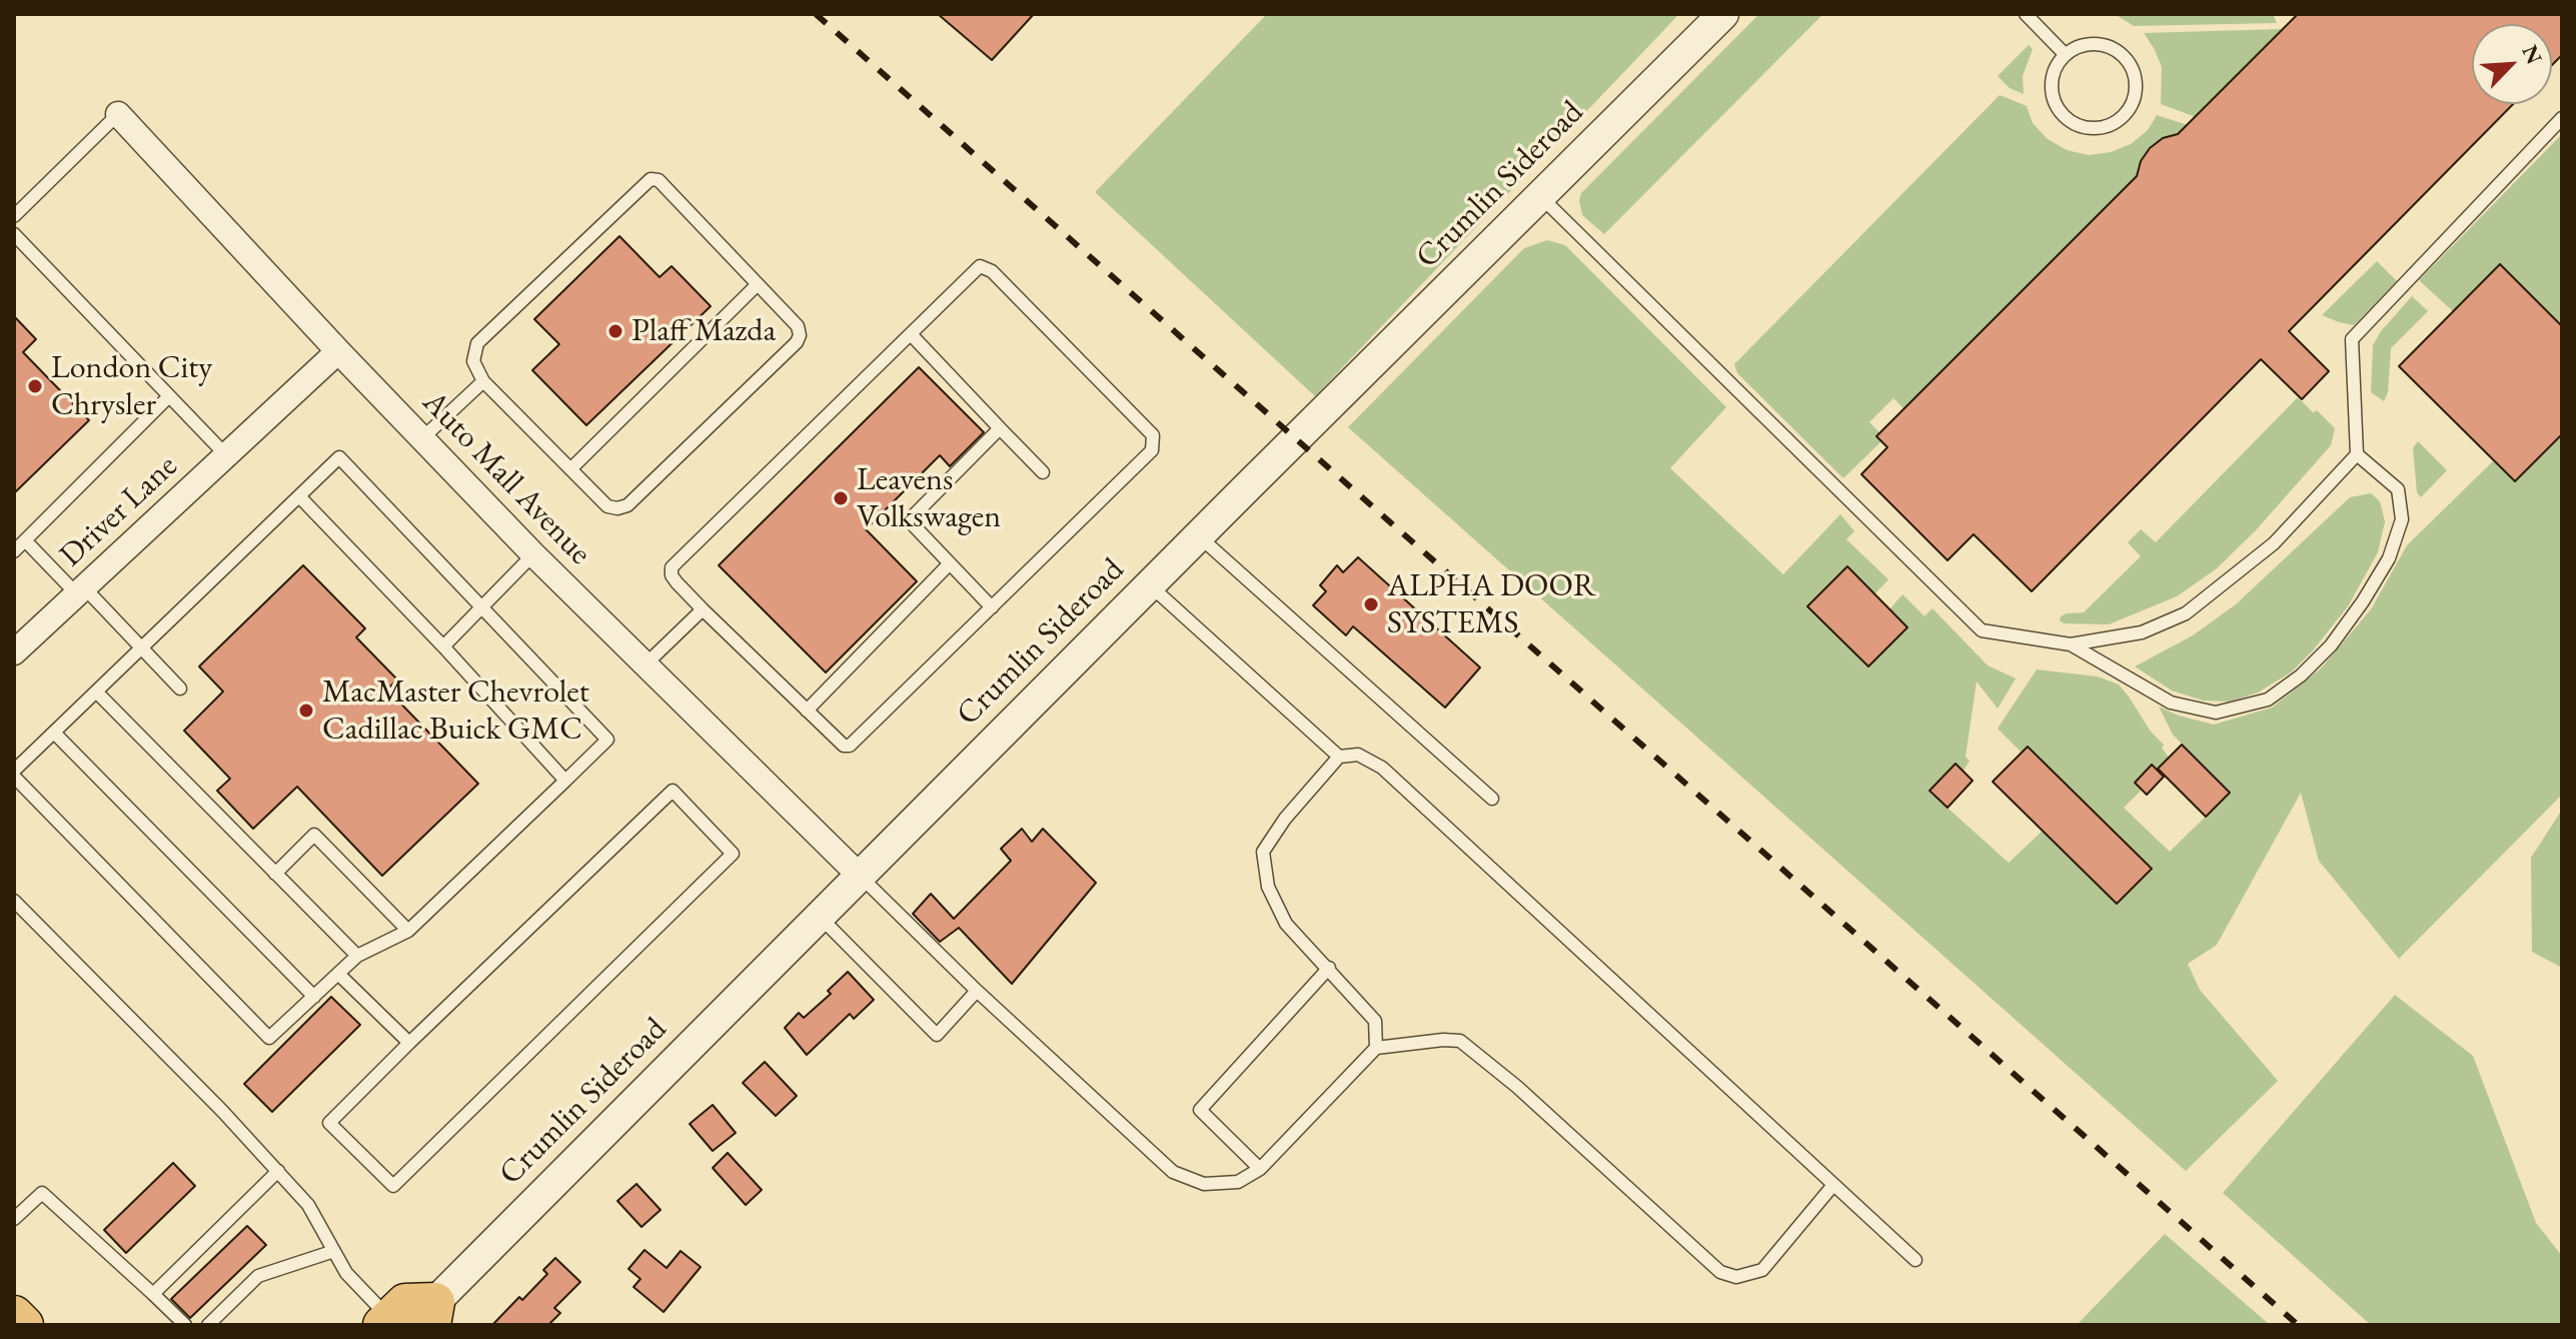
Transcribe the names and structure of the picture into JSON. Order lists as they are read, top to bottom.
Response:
{
  "streets": {
    "street": ["Crumlin Sideroad", "Auto Mall Avenue", "Driver Lane"]
  },
  "crossings": [
    ["Crumlin Sideroad", "Auto Mall Avenue"],
    ["Auto Mall Avenue", "Driver Lane"]
  ],
  "places": [
    "Plaff Mazda",
    "London City Chrysler",
    "Leavens Volkswagen",
    "ALPHA DOOR SYSTEMS",
    "MacMaster Chevrolet Cadillac Buick GMC"
  ],
  "north": "top right"
}
